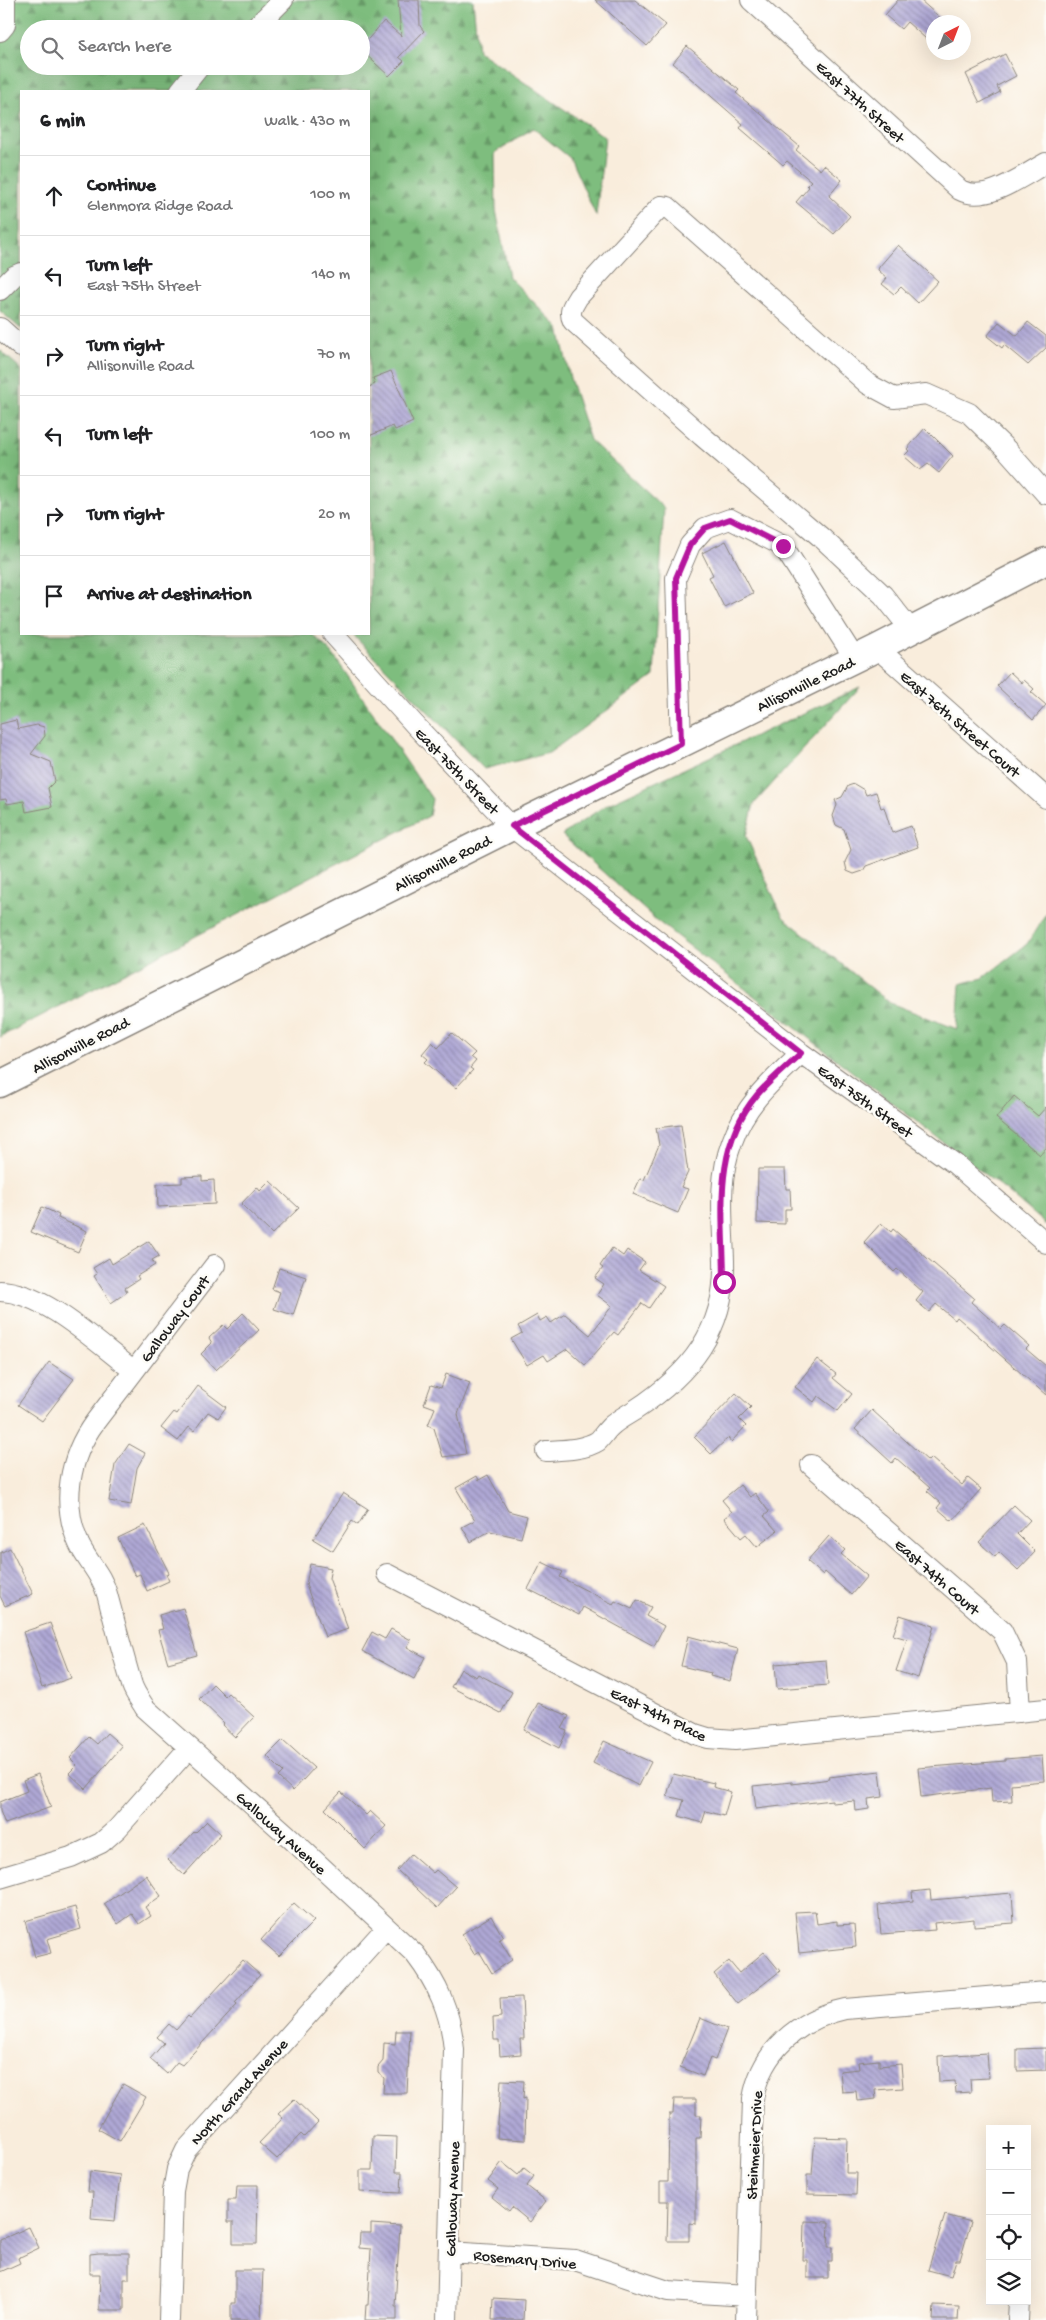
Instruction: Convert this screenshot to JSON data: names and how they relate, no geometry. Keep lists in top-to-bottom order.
{
  "streets": {
    "main road": ["Allisonville Road"],
    "street": [
      "East 77th Street",
      "East 76th Street Court",
      "East 75th Street",
      "Galloway Court",
      "East 74th Court",
      "East 74th Place",
      "Galloway Avenue",
      "North Grand Avenue",
      "Steinmeier Drive",
      "Rosemary Drive"
    ]
  },
  "crossings": [
    ["Allisonville Road", "East 76th Street Court"],
    ["Allisonville Road", "East 75th Street"],
    ["Galloway Court", "Galloway Avenue"],
    ["East 74th Court", "East 74th Place"],
    ["Galloway Avenue", "North Grand Avenue"],
    ["Galloway Avenue", "Rosemary Drive"],
    ["Steinmeier Drive", "Rosemary Drive"]
  ],
  "north": "top right",
  "page": {
    "search": "Search here",
    "heading": ["6 min", "Walk · 430 m"],
    "list": [
      ["Continue", "Glenmora Ridge Road", "100 m"],
      ["Turn left", "East 75th Street", "140 m"],
      ["Turn right", "Allisonville Road", "70 m"],
      ["Turn left", "100 m"],
      ["Turn right", "20 m"],
      "Arrive at destination"
    ],
    "map_buttons": ["+", "−"]
  }
}
